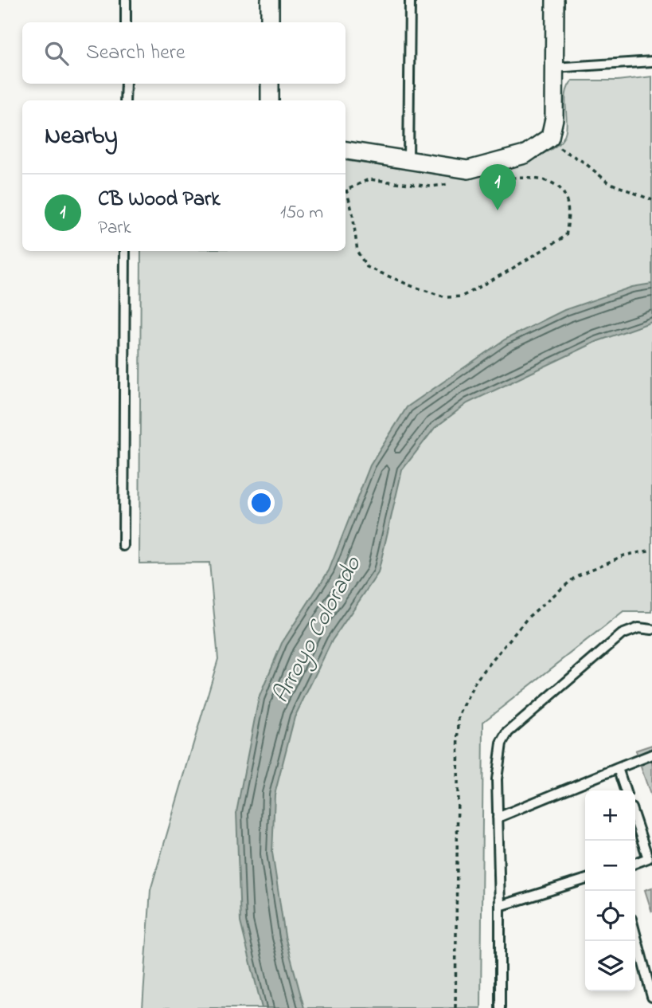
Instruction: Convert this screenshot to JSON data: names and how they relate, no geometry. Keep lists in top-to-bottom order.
{
  "water": ["Arroyo Colorado"],
  "page": {
    "search": "Search here",
    "heading": "Nearby",
    "pins": "1",
    "list": [
      {
        "mark": "1",
        "name": "CB Wood Park",
        "note": "Park",
        "value": "150 m"
      }
    ],
    "map_buttons": ["+", "−"]
  }
}
